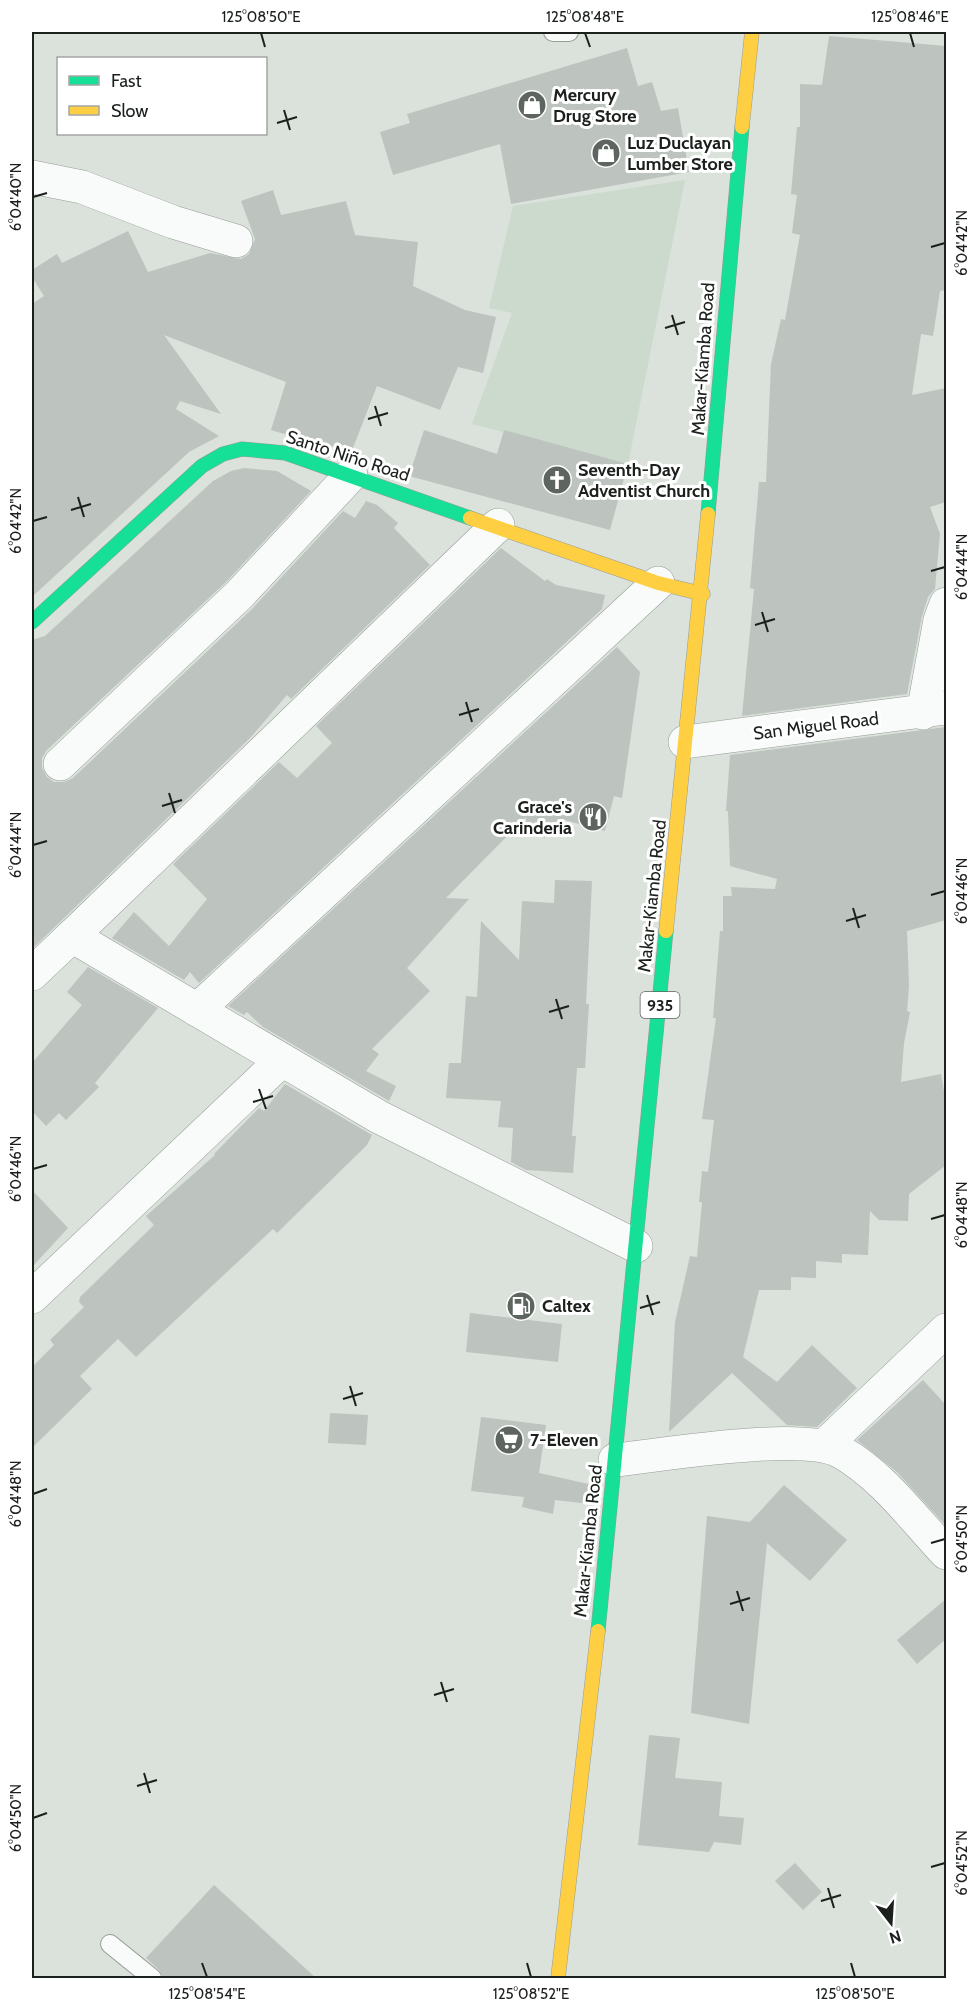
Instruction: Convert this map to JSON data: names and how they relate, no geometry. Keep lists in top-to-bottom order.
{
  "streets": {
    "main road": ["Makar-Kiamba Road", "Santo Niño Road", "935"],
    "street": ["San Miguel Road"]
  },
  "crossings": [
    ["Makar-Kiamba Road", "Santo Niño Road"],
    ["Makar-Kiamba Road", "San Miguel Road"]
  ],
  "places": {
    "shop": ["Mercury Drug Store", "Luz Duclayan Lumber Store"],
    "church": ["Seventh-Day Adventist Church"],
    "restaurant": ["Grace's Carinderia"],
    "fuel station": ["Caltex"],
    "supermarket": ["7-Eleven"]
  },
  "legend": ["Fast", "Slow"],
  "north": "bottom",
  "coordinates": [
    "125°08'50\"E",
    "125°08'48\"E",
    "125°08'46\"E",
    "6°04'40\"N",
    "6°04'42\"N",
    "6°04'44\"N",
    "6°04'46\"N",
    "6°04'48\"N",
    "6°04'50\"N",
    "6°04'52\"N",
    "125°08'54\"E",
    "125°08'52\"E"
  ]
}
